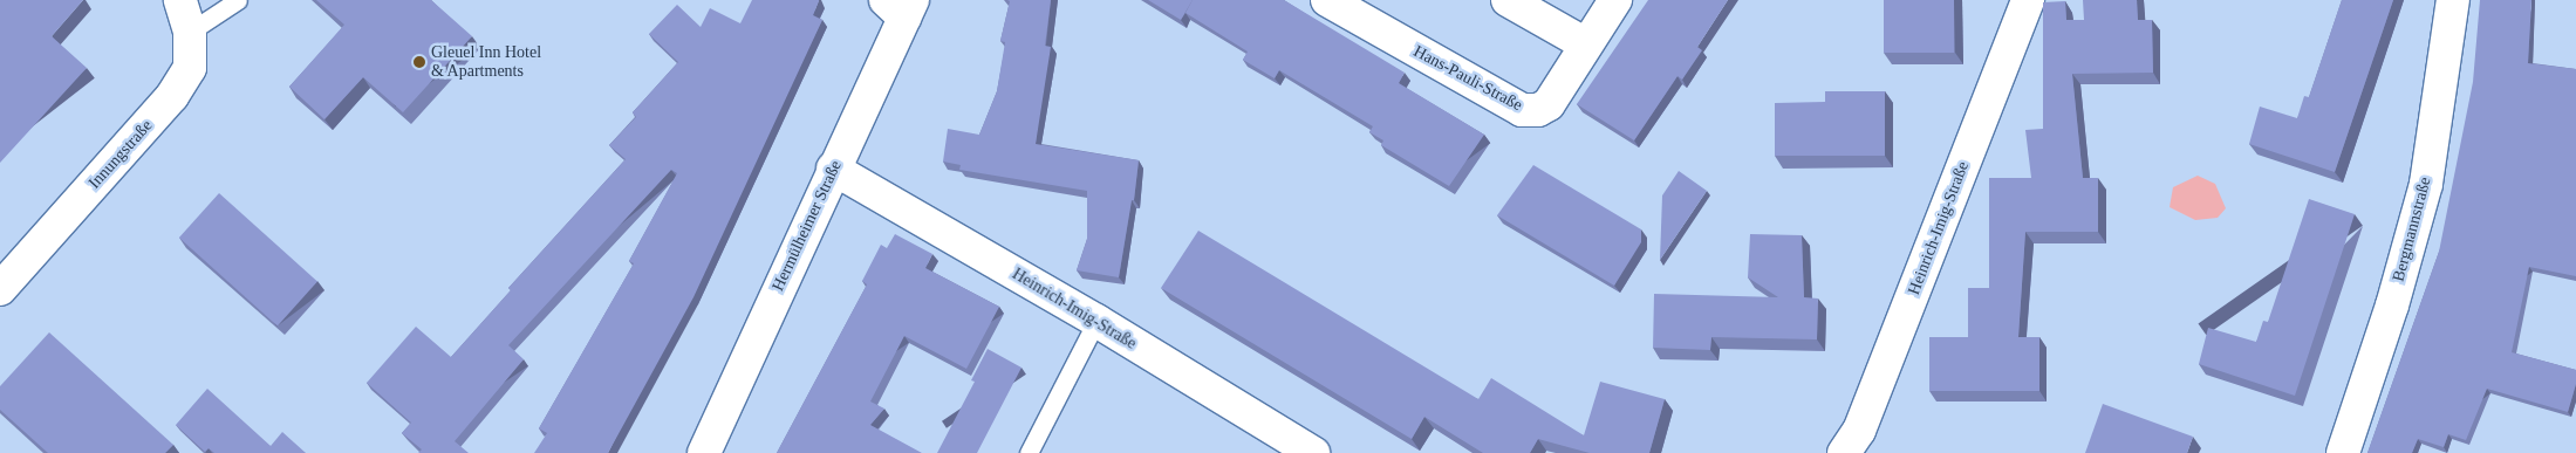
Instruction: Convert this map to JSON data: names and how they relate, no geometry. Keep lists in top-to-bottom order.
{
  "streets": {
    "street": [
      "Hans-Pauli-Straße",
      "Innungstraße",
      "Hermülheimer Straße",
      "Heinrich-Imig-Straße",
      "Bergmannstraße"
    ]
  },
  "crossings": [
    ["Hermülheimer Straße", "Heinrich-Imig-Straße"]
  ],
  "places": ["Gleuel Inn Hotel & Apartments"]
}
